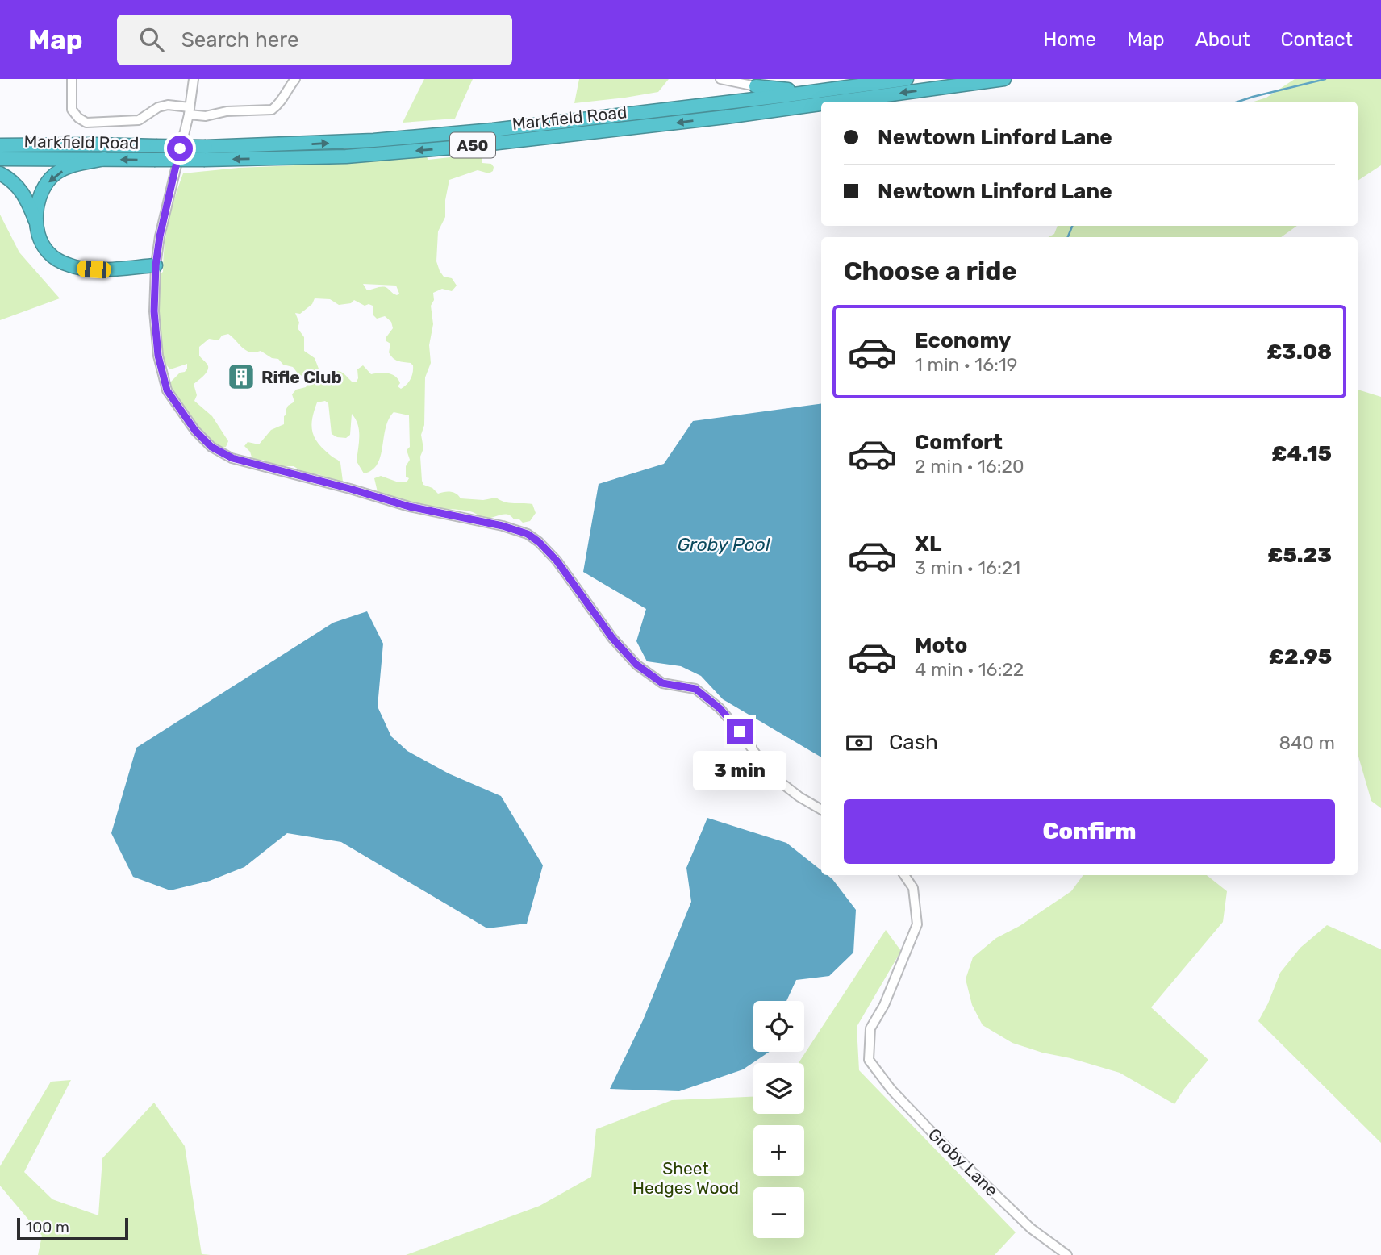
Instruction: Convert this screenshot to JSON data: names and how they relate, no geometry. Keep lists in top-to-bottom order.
{
  "streets": {
    "highway": ["Markfield Road", "A50"],
    "street": ["Groby Lane"]
  },
  "water": ["Groby Pool"],
  "parks": ["Sheet Hedges Wood"],
  "places": {
    "building": ["Rifle Club"]
  },
  "scale_bar": "100 m",
  "page": {
    "header": "Map",
    "search": "Search here",
    "nav": [
      "Home",
      "Map",
      "About",
      "Contact"
    ],
    "banner": ["Newtown Linford Lane", "Newtown Linford Lane"],
    "heading": "Choose a ride",
    "list": [
      {
        "name": "Economy",
        "note": "1 min · 16:19",
        "value": "£3.08"
      },
      {
        "name": "Comfort",
        "note": "2 min · 16:20",
        "value": "£4.15"
      },
      {
        "name": "XL",
        "note": "3 min · 16:21",
        "value": "£5.23"
      },
      {
        "name": "Moto",
        "note": "4 min · 16:22",
        "value": "£2.95"
      }
    ],
    "pay": ["Cash", "840 m"],
    "bubble": "3 min",
    "buttons": "Confirm",
    "map_buttons": ["+", "−"],
    "scale": "100 m"
  }
}
